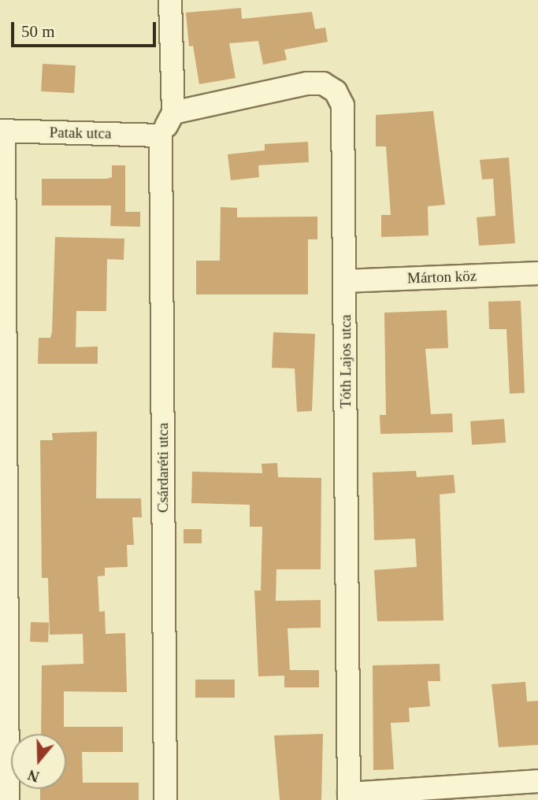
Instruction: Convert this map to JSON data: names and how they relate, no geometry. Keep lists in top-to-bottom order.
{
  "streets": {
    "street": [
      "Patak utca",
      "Márton köz",
      "Tóth Lajos utca",
      "Csárdaréti utca"
    ]
  },
  "crossings": [
    ["Patak utca", "Csárdaréti utca"],
    ["Márton köz", "Tóth Lajos utca"]
  ],
  "scale_bar": "50 m",
  "north": "bottom"
}
